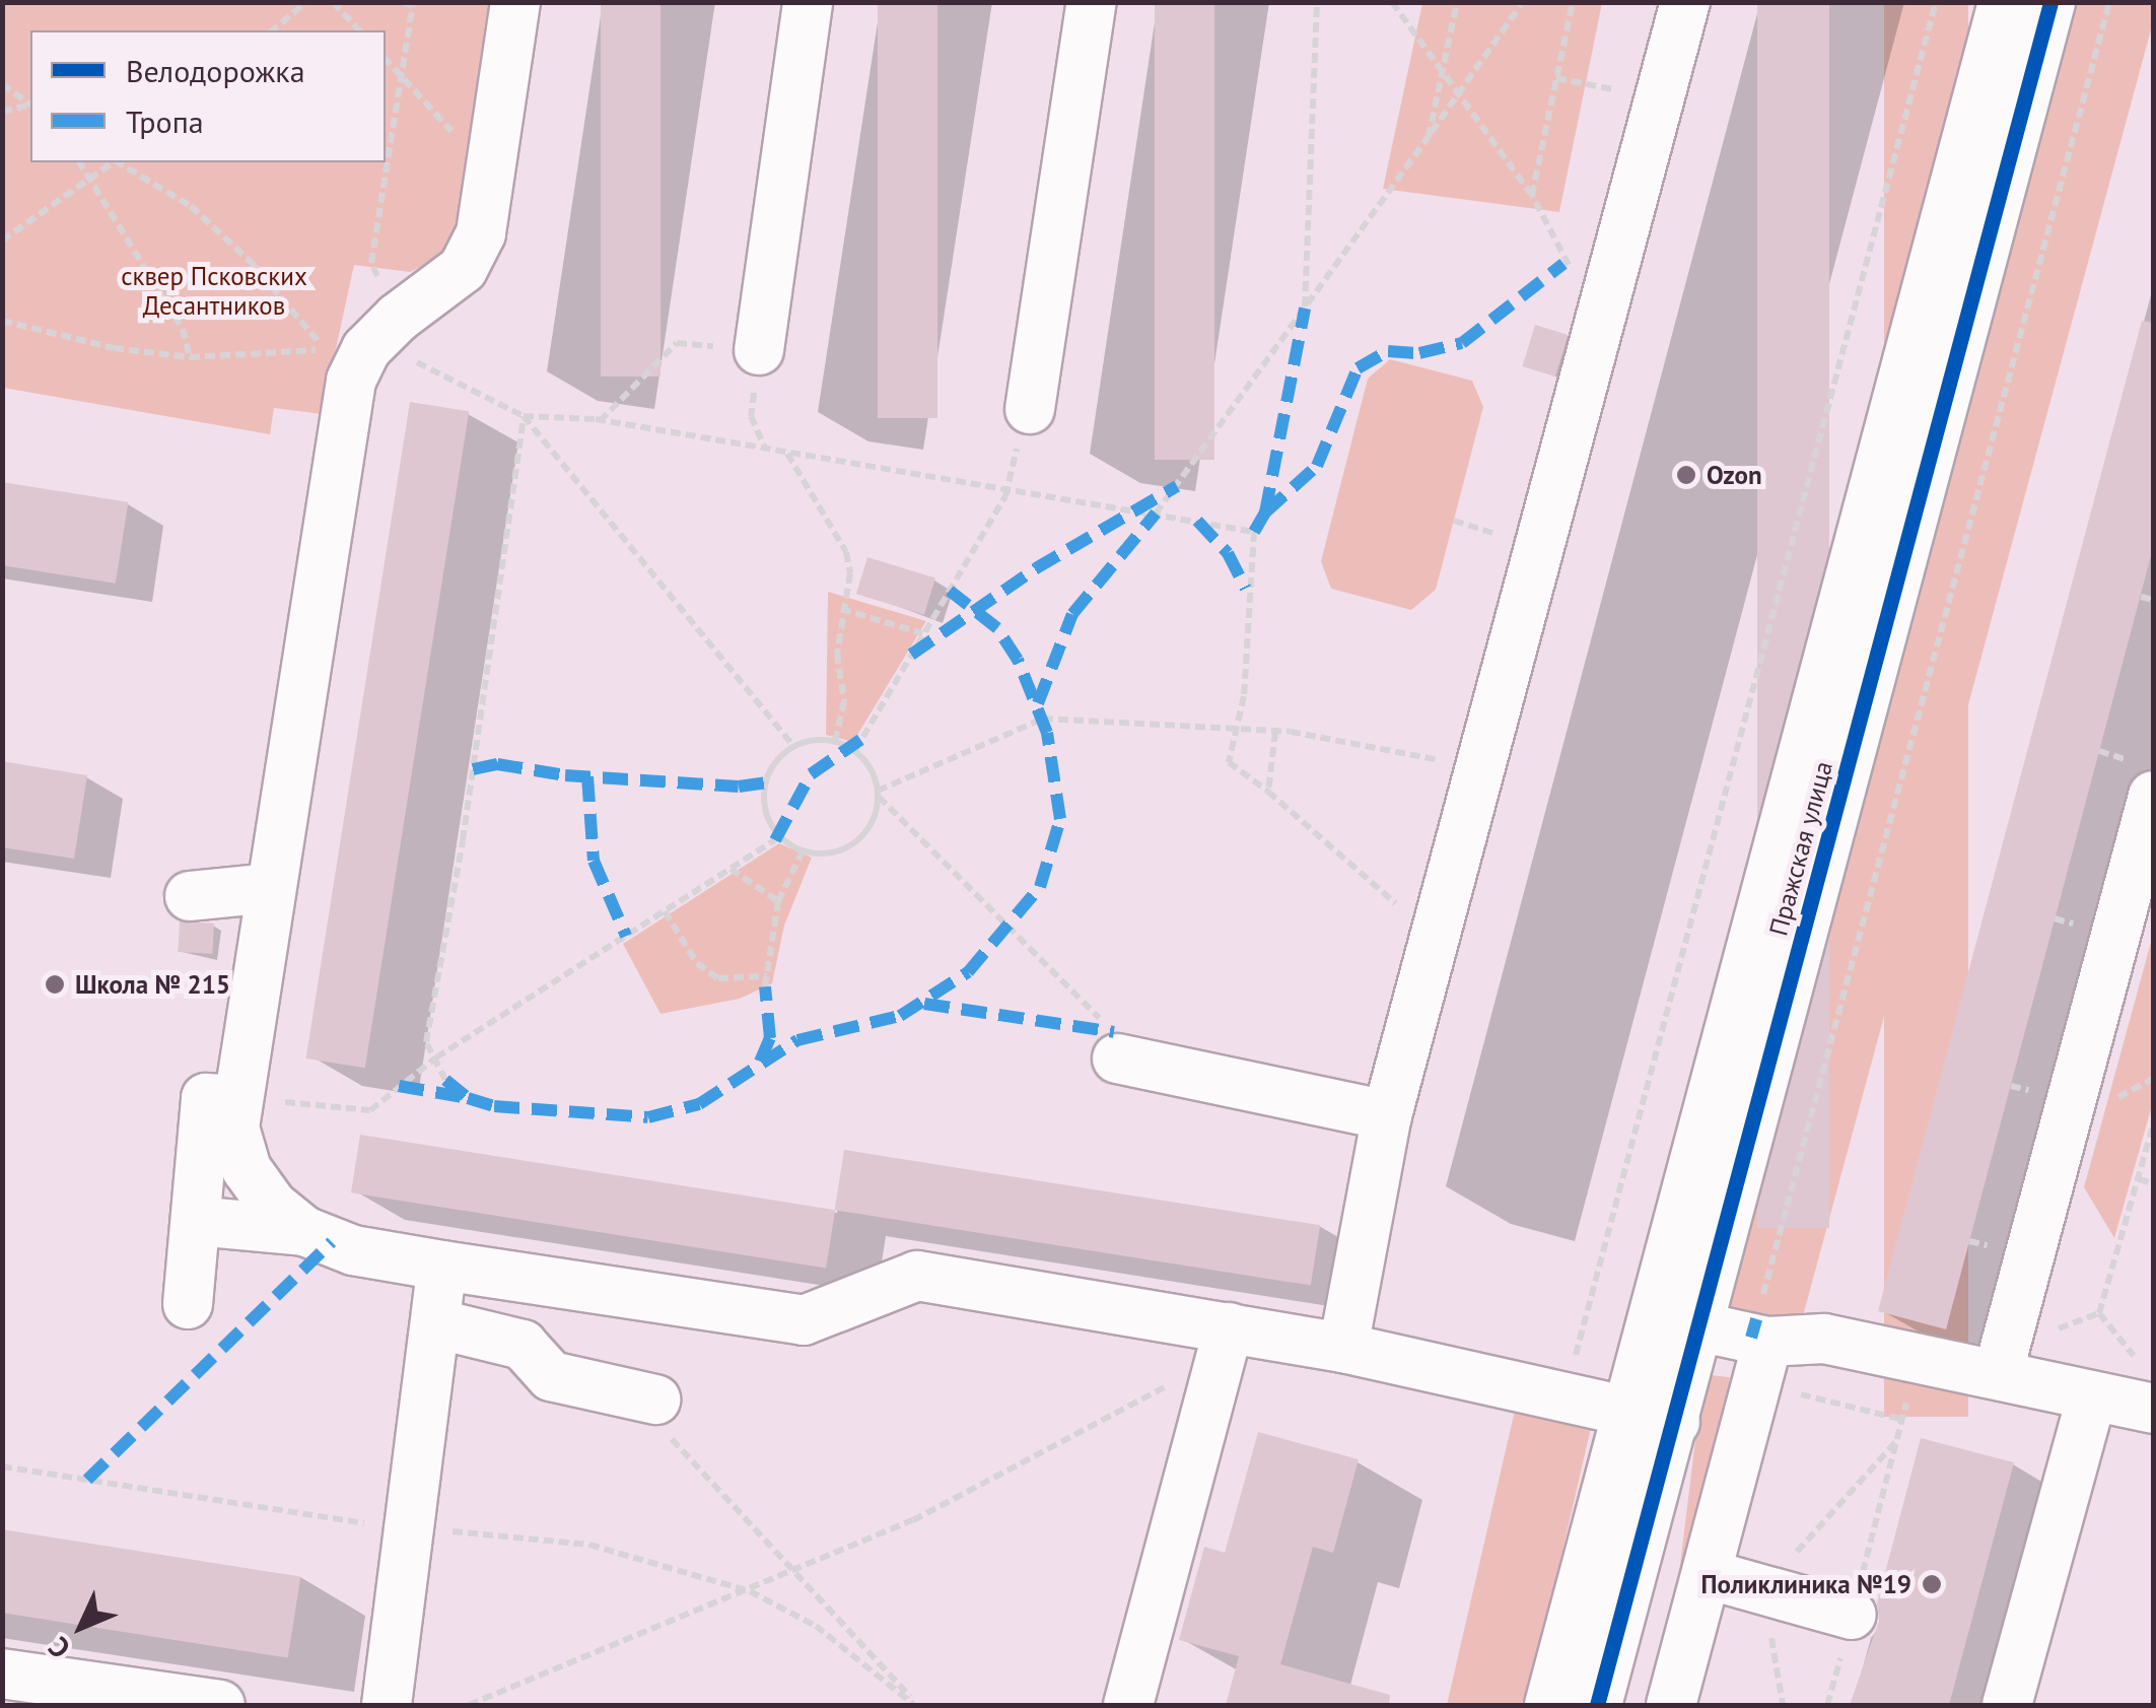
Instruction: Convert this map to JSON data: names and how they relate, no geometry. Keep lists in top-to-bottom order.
{
  "streets": {
    "street": ["Пражская улица"]
  },
  "parks": ["сквер Псковских Десантников"],
  "places": ["Ozon", "Школа № 215", "Поликлиника №19"],
  "legend": ["Велодорожка", "Тропа"],
  "north": "bottom left"
}
